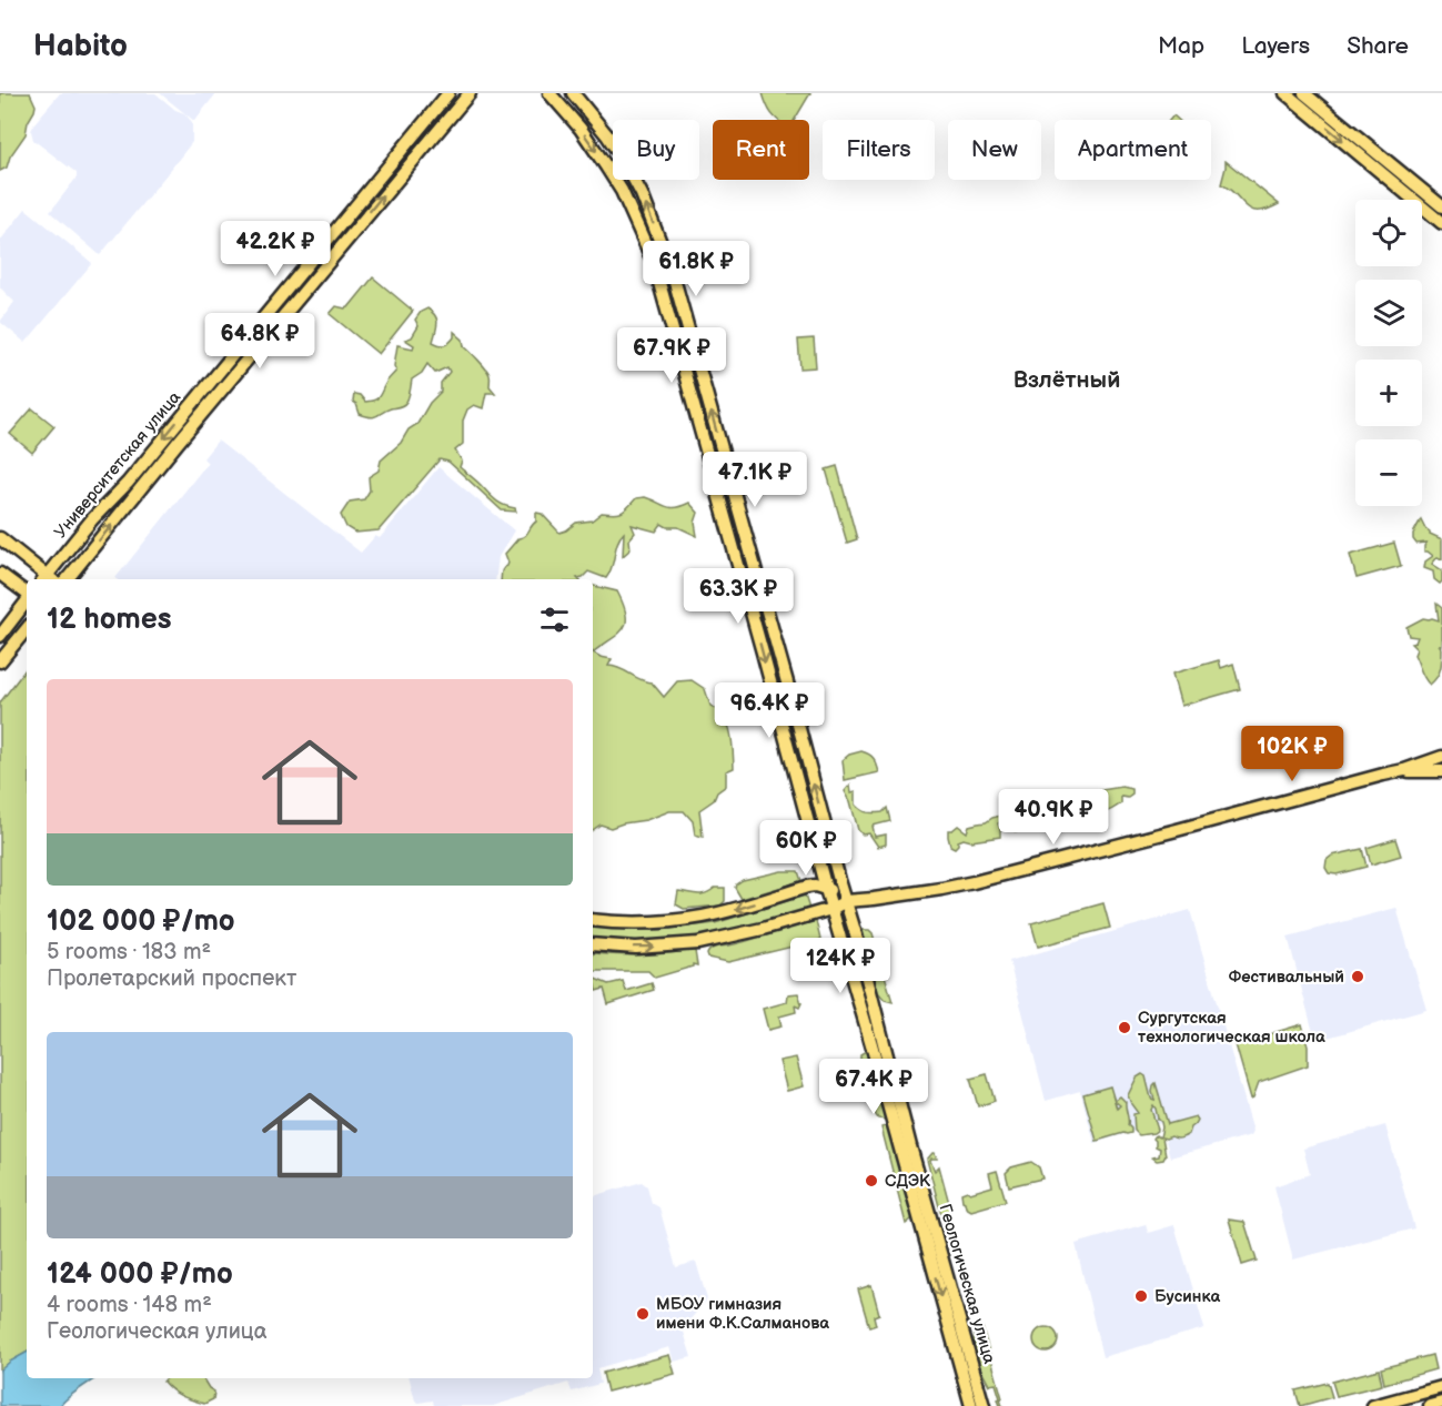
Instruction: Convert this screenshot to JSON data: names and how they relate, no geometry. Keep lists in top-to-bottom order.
{
  "streets": {
    "main road": ["Университетская улица", "Геологическая улица"]
  },
  "districts": ["Взлётный"],
  "places": [
    "Фестивальный",
    "Сургутская технологическая школа",
    "СДЭК",
    "Бусинка",
    "МБОУ гимназия имени Ф.К.Салманова"
  ],
  "page": {
    "header": "Habito",
    "nav": ["Map", "Layers", "Share"],
    "chip": [
      "Buy",
      "Rent",
      "Filters",
      "New",
      "Apartment"
    ],
    "map_buttons": ["+", "−"],
    "price": [
      "42.2K ₽",
      "61.8K ₽",
      "64.8K ₽",
      "67.9K ₽",
      "47.1K ₽",
      "63.3K ₽",
      "96.4K ₽",
      "102K ₽",
      "40.9K ₽",
      "60K ₽",
      "124K ₽",
      "67.4K ₽"
    ],
    "heading": "12 homes",
    "list": [
      {
        "name": "102 000 ₽/mo",
        "note": "5 rooms · 183 m² · Пролетарский проспект"
      },
      {
        "name": "124 000 ₽/mo",
        "note": "4 rooms · 148 m² · Геологическая улица"
      }
    ]
  }
}
